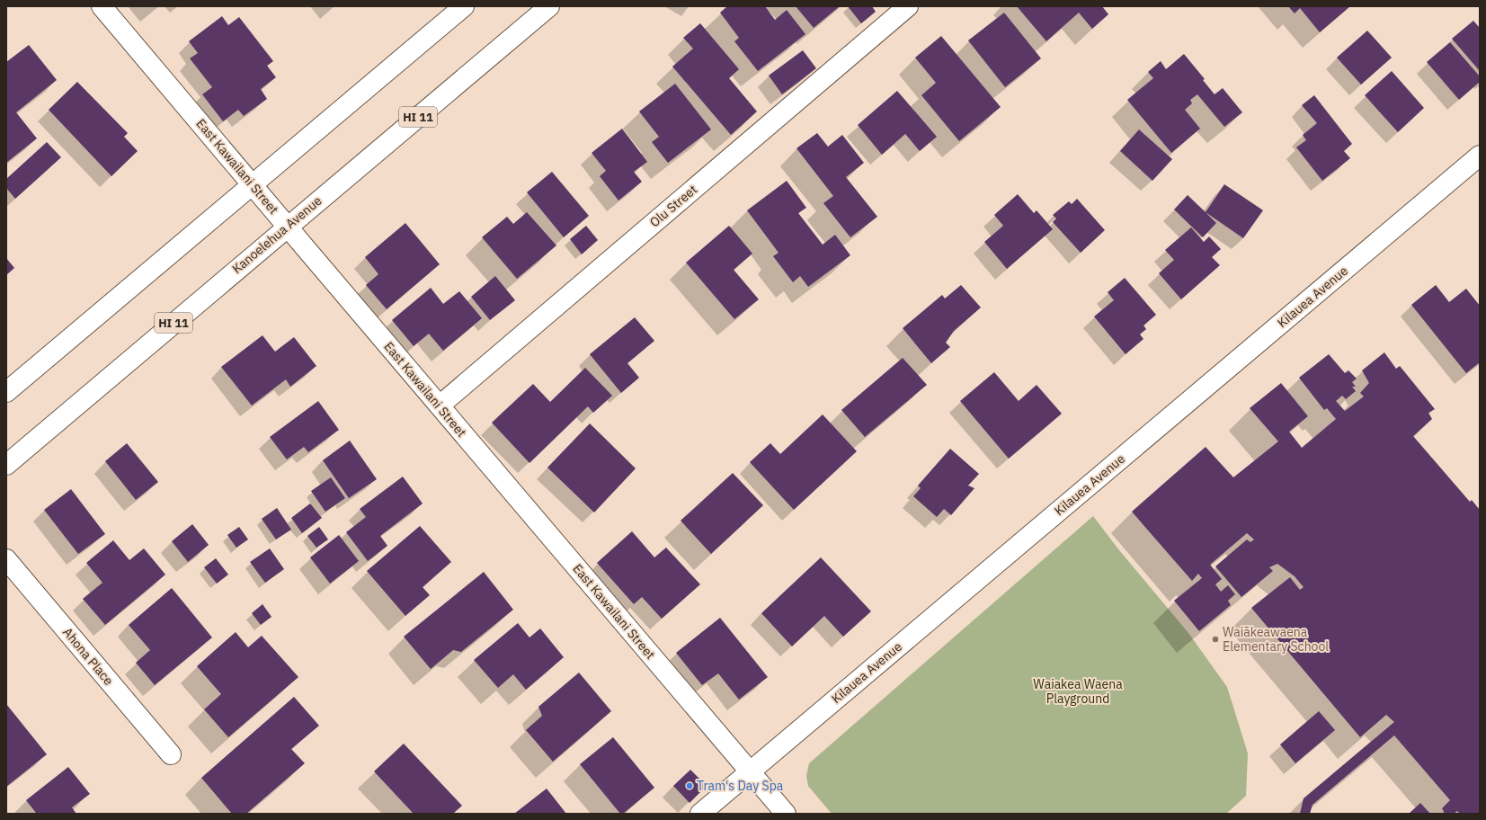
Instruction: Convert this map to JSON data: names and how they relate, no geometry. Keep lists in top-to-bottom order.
{
  "streets": {
    "main road": [
      "HI 11",
      "East Kawailani Street",
      "Olu Street",
      "Kanoelehua Avenue",
      "Kilauea Avenue",
      "Ahona Place"
    ]
  },
  "crossings": [
    ["East Kawailani Street", "Olu Street"],
    ["East Kawailani Street", "Kanoelehua Avenue"],
    ["East Kawailani Street", "Kilauea Avenue"]
  ],
  "parks": ["Waiakea Waena Playground"],
  "places": ["Waiākeawaena Elementary School", "Tram's Day Spa"]
}
